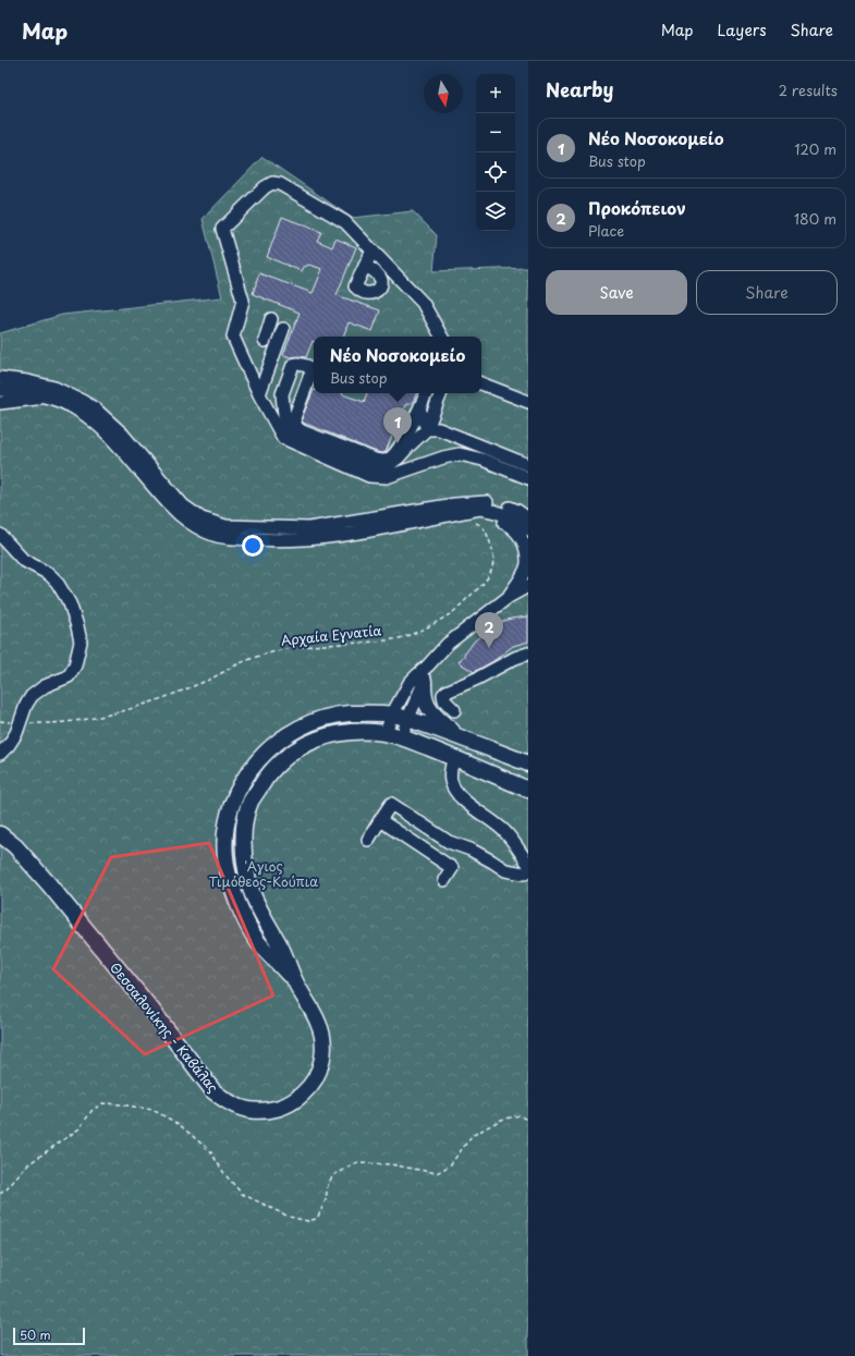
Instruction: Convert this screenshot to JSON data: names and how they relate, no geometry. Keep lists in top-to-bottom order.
{
  "streets": {
    "main road": ["Θεσσαλονίκης - Καβάλας"],
    "path": ["Αρχαία Εγνατία"]
  },
  "parks": ["'Αγιος Τιμόθεος-Κούπια"],
  "scale_bar": "50 m",
  "north": "bottom",
  "page": {
    "header": "Map",
    "nav": ["Map", "Layers", "Share"],
    "heading": ["Nearby", "2 results"],
    "map_buttons": ["+", "−"],
    "list": [
      {
        "mark": "1",
        "name": "Νέο Νοσοκομείο",
        "note": "Bus stop",
        "value": "120 m"
      },
      {
        "mark": "2",
        "name": "Προκόπειον",
        "note": "Place",
        "value": "180 m"
      }
    ],
    "buttons": ["Save", "Share"],
    "popup": ["Νέο Νοσοκομείο", "Bus stop"],
    "pins": ["1", "2"],
    "scale": "50 m"
  }
}
